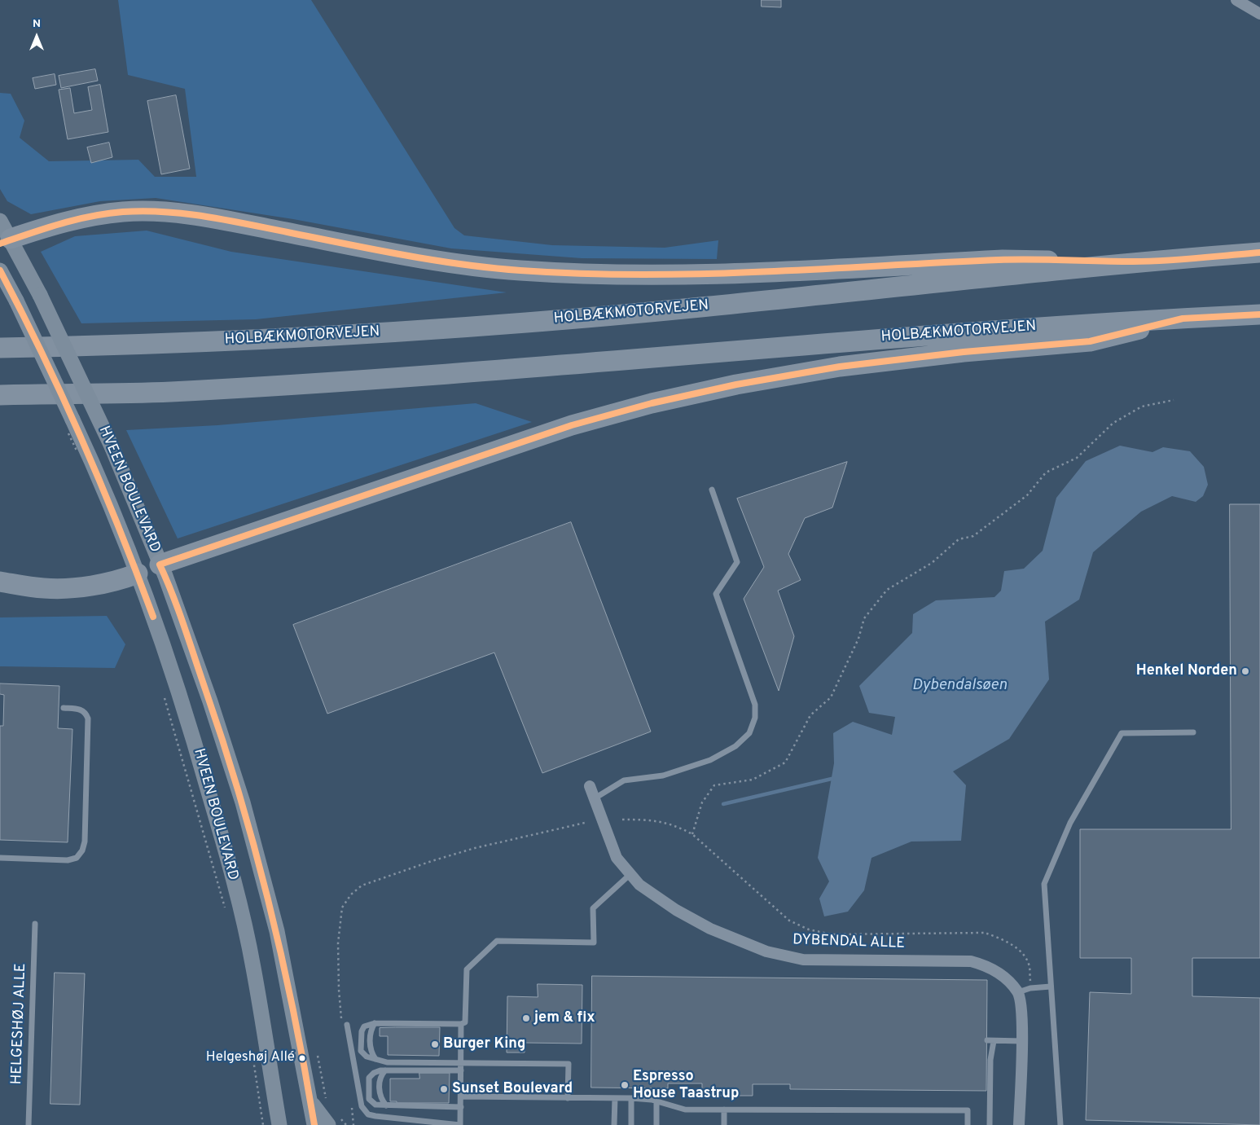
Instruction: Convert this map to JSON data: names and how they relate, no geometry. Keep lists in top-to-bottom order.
{
  "streets": {
    "highway": ["HOLBÆKMOTORVEJEN"],
    "street": ["HVEEN BOULEVARD", "DYBENDAL ALLE"],
    "lane": ["HELGESHØJ ALLE"]
  },
  "water": ["Dybendalsøen"],
  "places": [
    "Henkel Norden",
    "jem & fix",
    "Burger King",
    "Helgeshøj Allé",
    "Espresso House Taastrup",
    "Sunset Boulevard"
  ],
  "north": "top"
}
